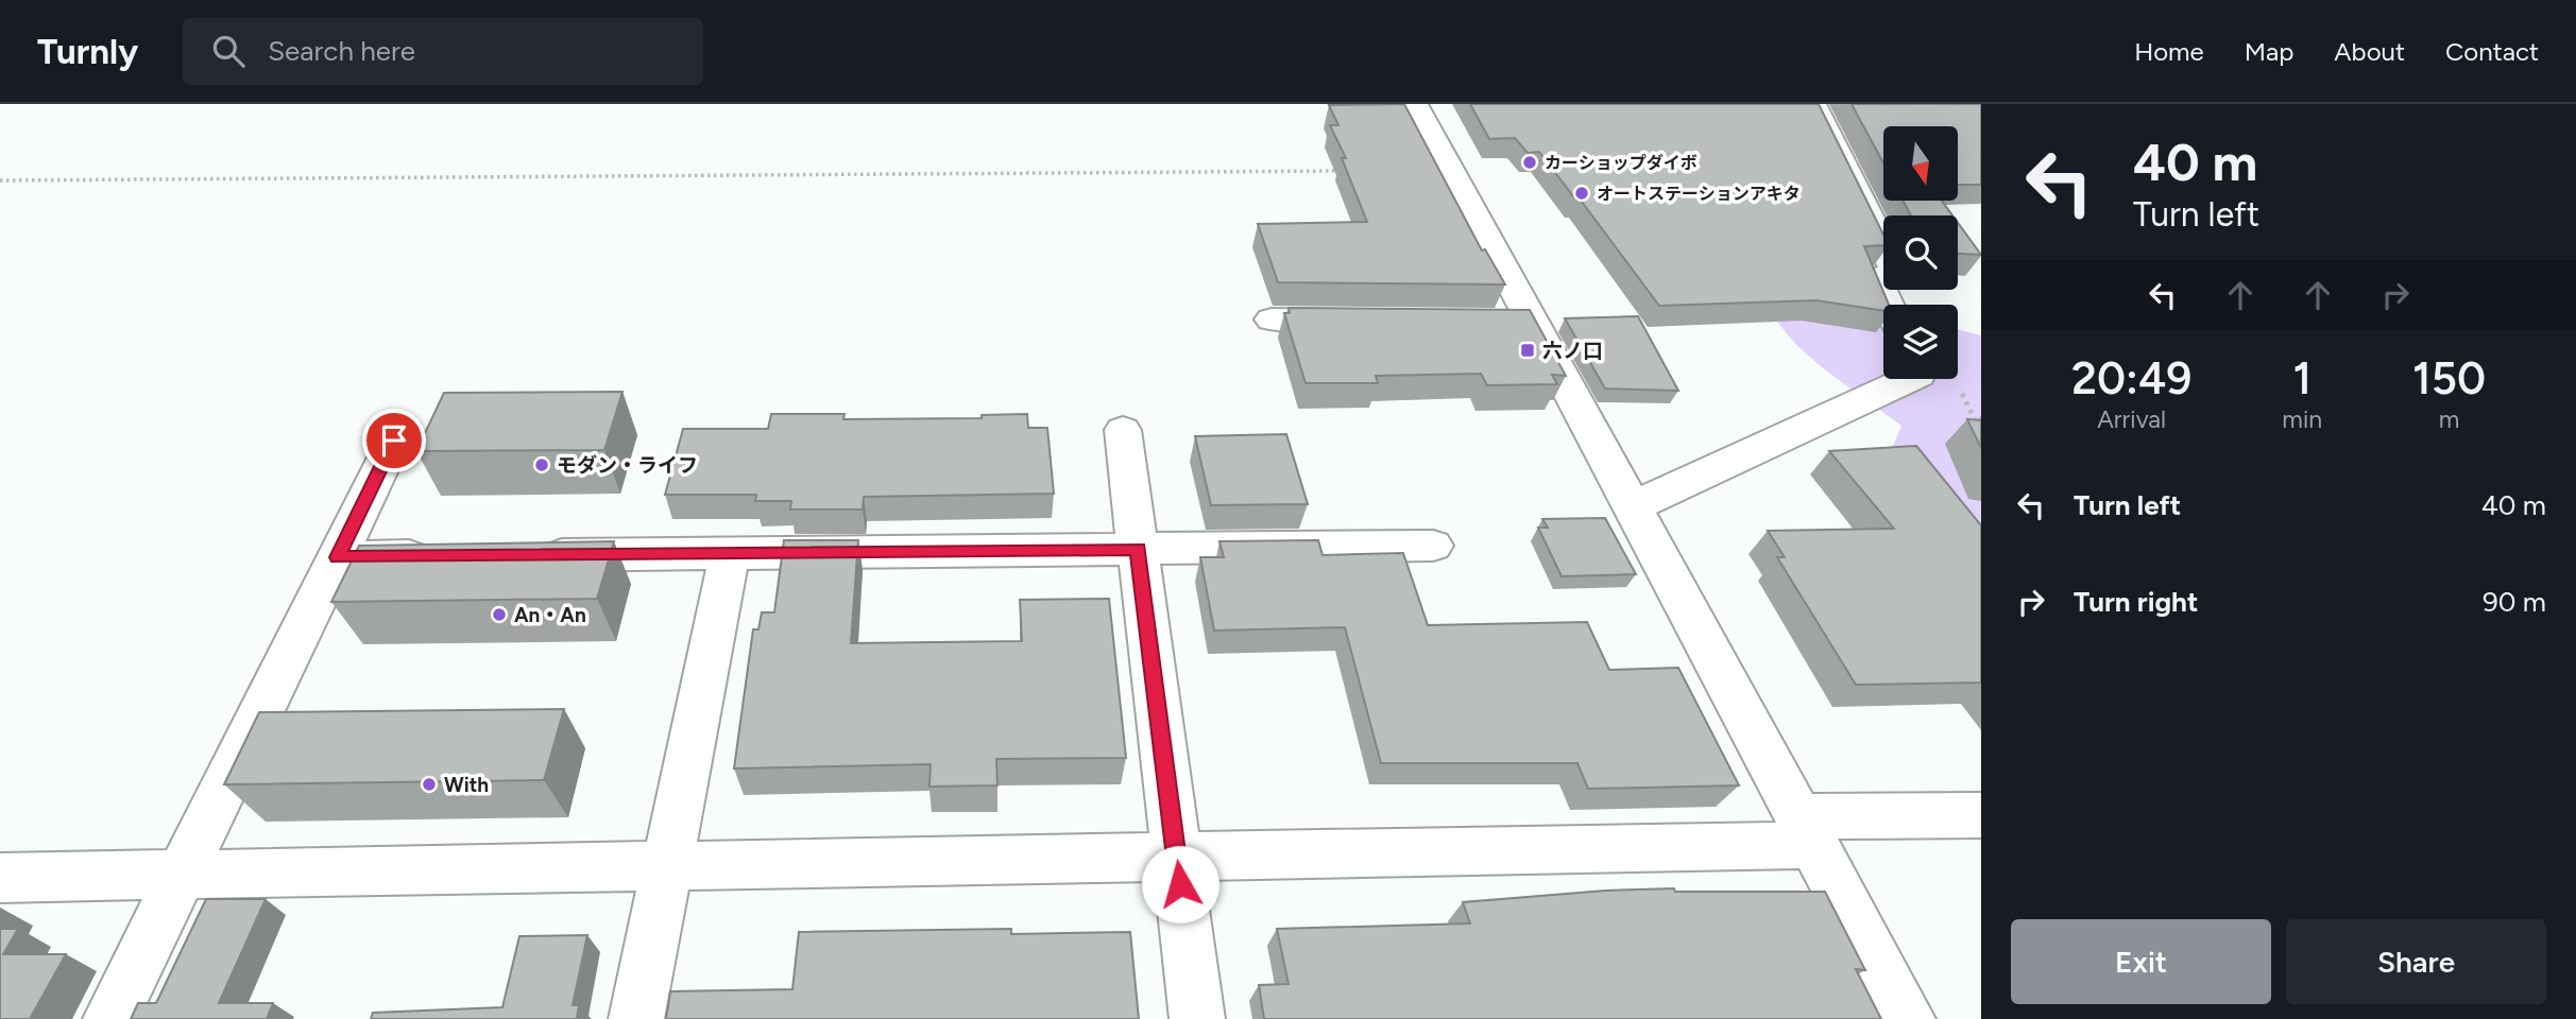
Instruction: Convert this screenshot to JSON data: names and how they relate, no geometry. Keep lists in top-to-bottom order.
{
  "places": {
    "other": [
      "カーショップダイボ",
      "オートステーションアキタ",
      "モダン・ライフ",
      "An・An",
      "With"
    ],
    "transit": ["六ノ口"]
  },
  "north": "bottom",
  "page": {
    "header": "Turnly",
    "search": "Search here",
    "nav": [
      "Home",
      "Map",
      "About",
      "Contact"
    ],
    "turn": ["40 m", "Turn left"],
    "eta": [
      "20:49",
      "Arrival",
      "1",
      "min",
      "150",
      "m"
    ],
    "list": [
      {
        "name": "Turn left",
        "value": "40 m"
      },
      {
        "name": "Turn right",
        "value": "90 m"
      }
    ],
    "buttons": ["Exit", "Share"]
  }
}
